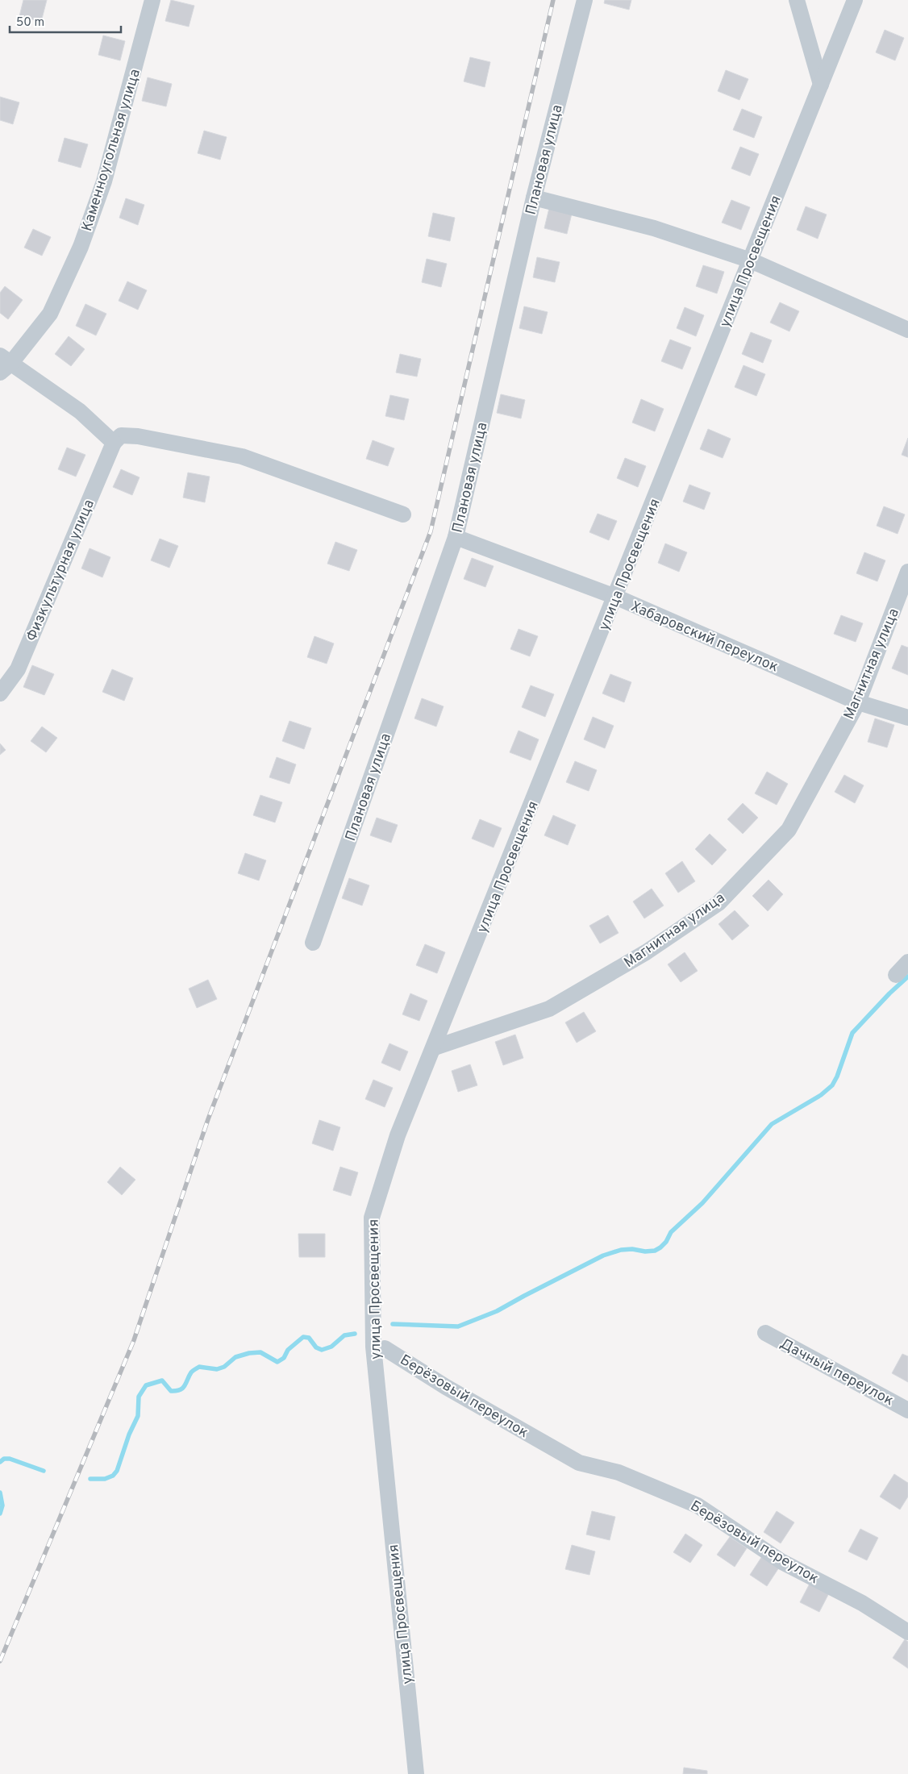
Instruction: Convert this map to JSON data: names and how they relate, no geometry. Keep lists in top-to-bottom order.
{
  "streets": {
    "street": [
      "Каменноугольная улица",
      "Плановая улица",
      "улица Просвещения",
      "Физкультурная улица",
      "Хабаровский переулок",
      "Магнитная улица",
      "Дачный переулок",
      "Берёзовый переулок"
    ]
  },
  "crossings": [
    ["Плановая улица", "Хабаровский переулок"],
    ["улица Просвещения", "Хабаровский переулок"],
    ["улица Просвещения", "Магнитная улица"],
    ["Хабаровский переулок", "Магнитная улица"]
  ],
  "scale_bar": "50 m"
}
